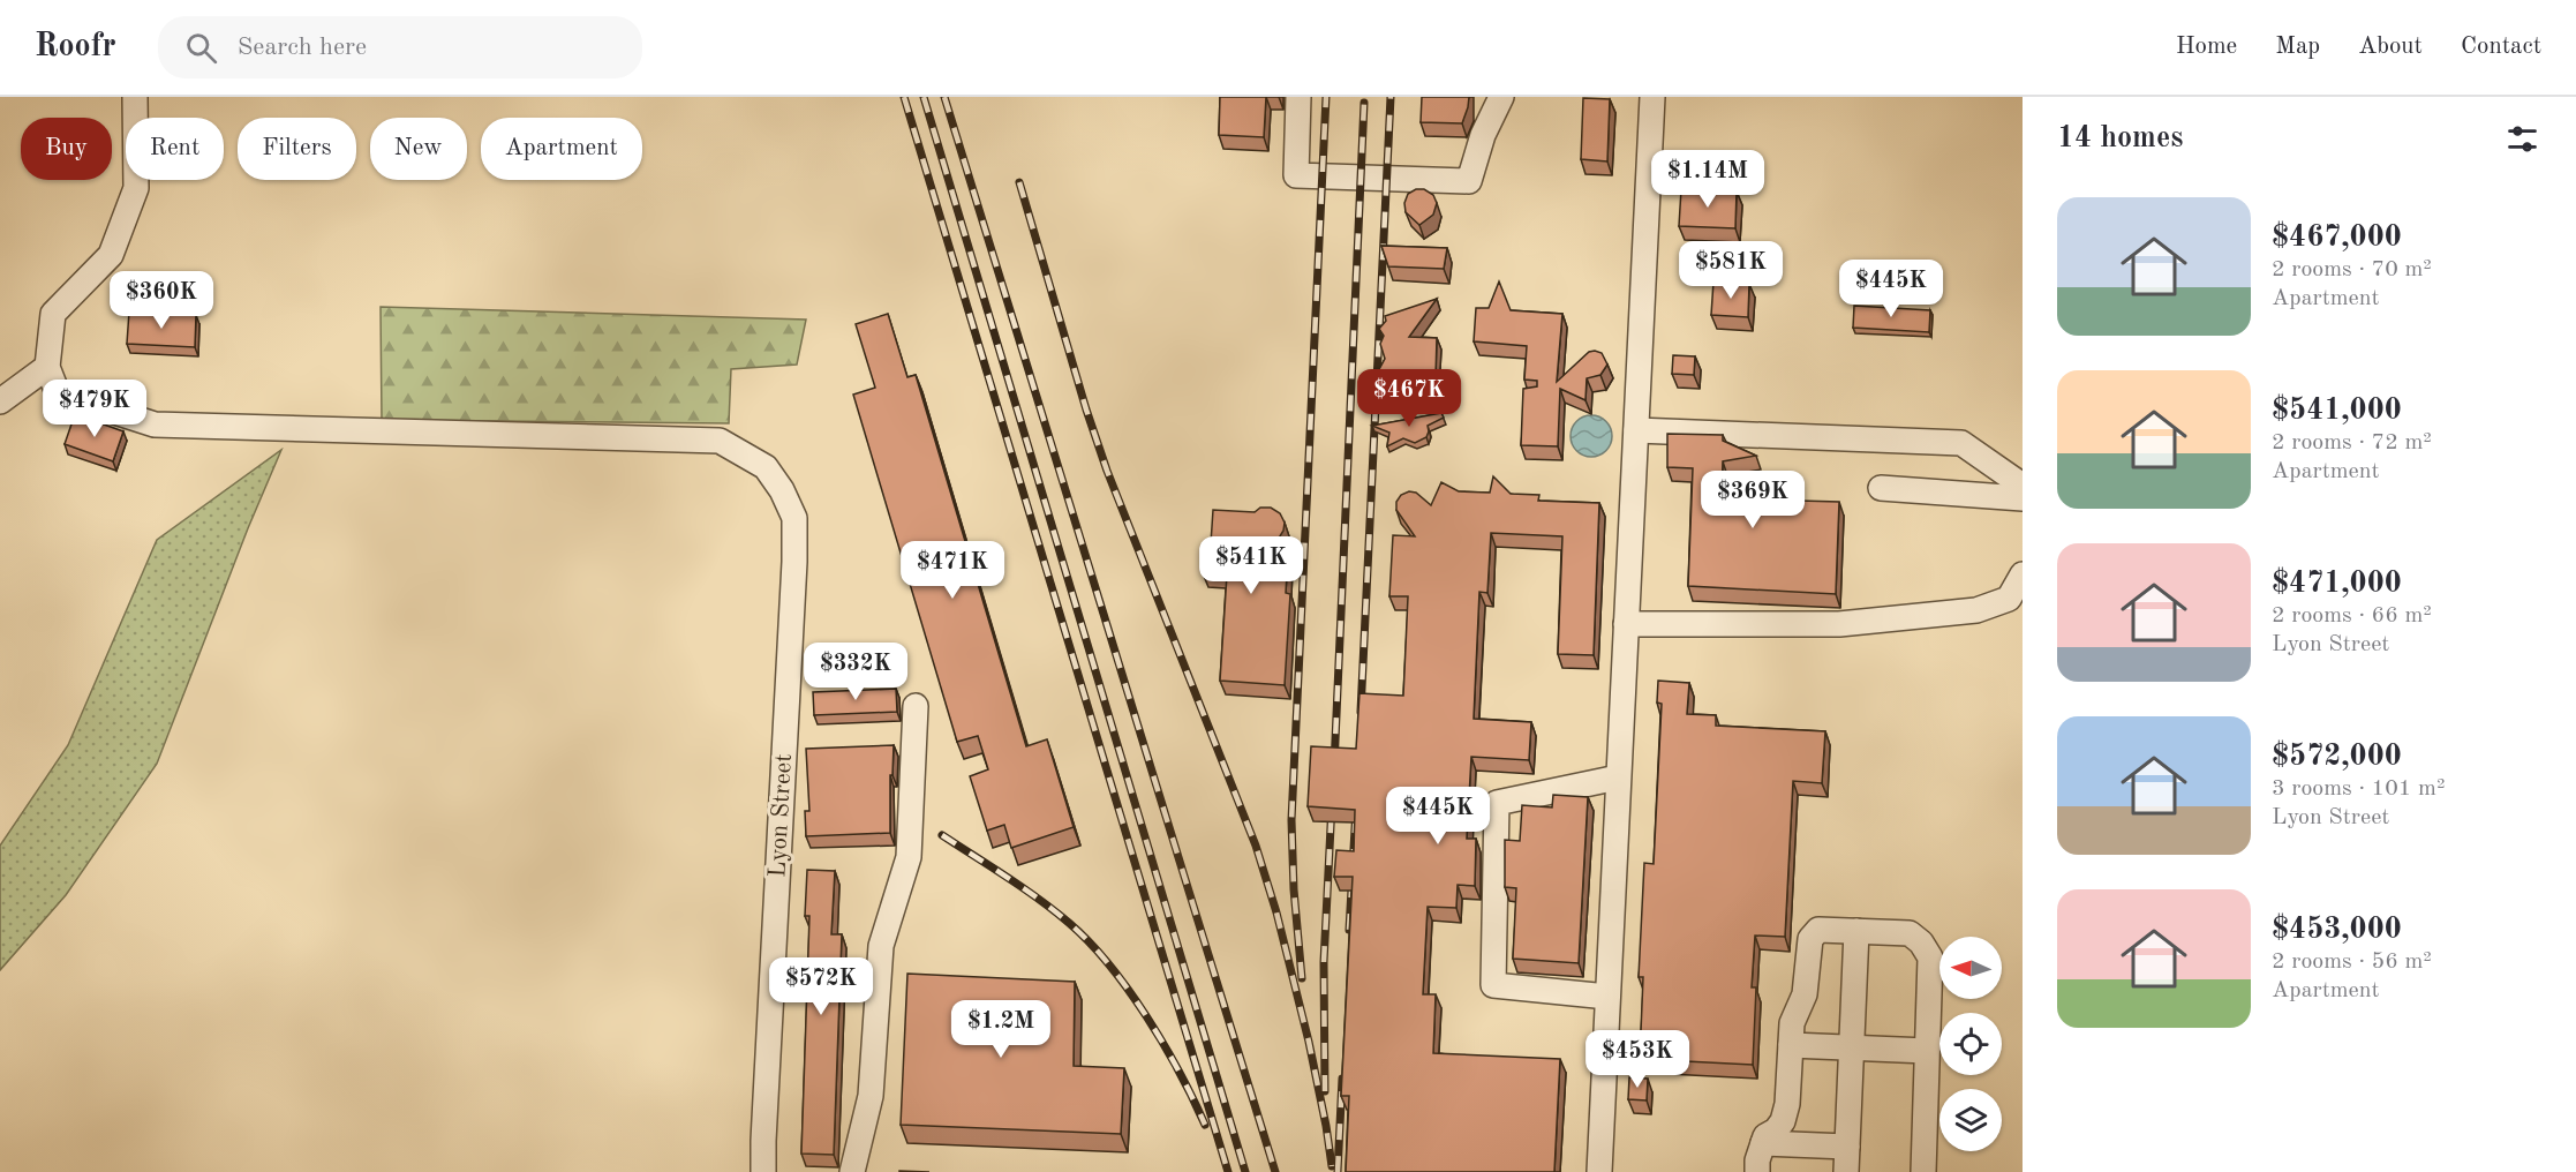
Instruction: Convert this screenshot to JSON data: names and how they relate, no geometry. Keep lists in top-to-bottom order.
{
  "streets": {
    "street": ["Lyon Street"]
  },
  "north": "left",
  "page": {
    "header": "Roofr",
    "search": "Search here",
    "nav": [
      "Home",
      "Map",
      "About",
      "Contact"
    ],
    "heading": "14 homes",
    "chip": [
      "Buy",
      "Rent",
      "Filters",
      "New",
      "Apartment"
    ],
    "price": [
      "$1.14M",
      "$581K",
      "$445K",
      "$360K",
      "$467K",
      "$479K",
      "$369K",
      "$541K",
      "$471K",
      "$332K",
      "$445K",
      "$572K",
      "$1.2M",
      "$453K"
    ],
    "list": [
      {
        "name": "$467,000",
        "note": "2 rooms · 70 m² · Apartment"
      },
      {
        "name": "$541,000",
        "note": "2 rooms · 72 m² · Apartment"
      },
      {
        "name": "$471,000",
        "note": "2 rooms · 66 m² · Lyon Street"
      },
      {
        "name": "$572,000",
        "note": "3 rooms · 101 m² · Lyon Street"
      },
      {
        "name": "$453,000",
        "note": "2 rooms · 56 m² · Apartment"
      }
    ]
  }
}
